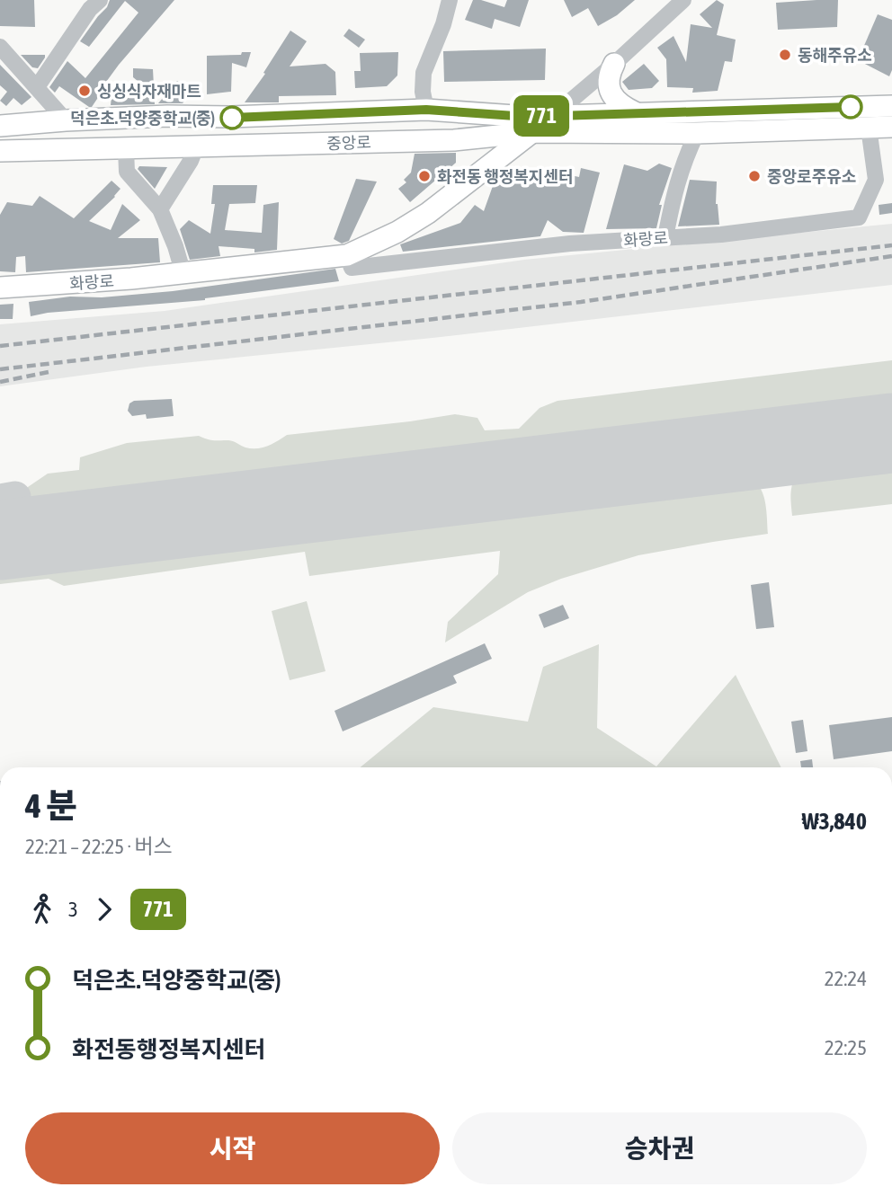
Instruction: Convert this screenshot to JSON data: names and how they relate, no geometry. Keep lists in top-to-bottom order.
{
  "streets": {
    "main road": ["중앙로", "화랑로"]
  },
  "crossings": [
    ["중앙로", "화랑로"]
  ],
  "places": [
    "동해주유소",
    "싱싱식자재마트",
    "덕은초.덕양중학교(중)",
    "화전동 행정복지센터",
    "중앙로주유소"
  ],
  "lines": ["bus line 771"],
  "page": {
    "on_map": "771",
    "heading": ["4 분", "22:21 – 22:25 · 버스", "₩3,840"],
    "legs": ["3", "771"],
    "list": [
      {
        "name": "덕은초.덕양중학교(중)",
        "value": "22:24"
      },
      {
        "name": "화전동행정복지센터",
        "value": "22:25"
      }
    ],
    "buttons": ["시작", "승차권"]
  }
}
